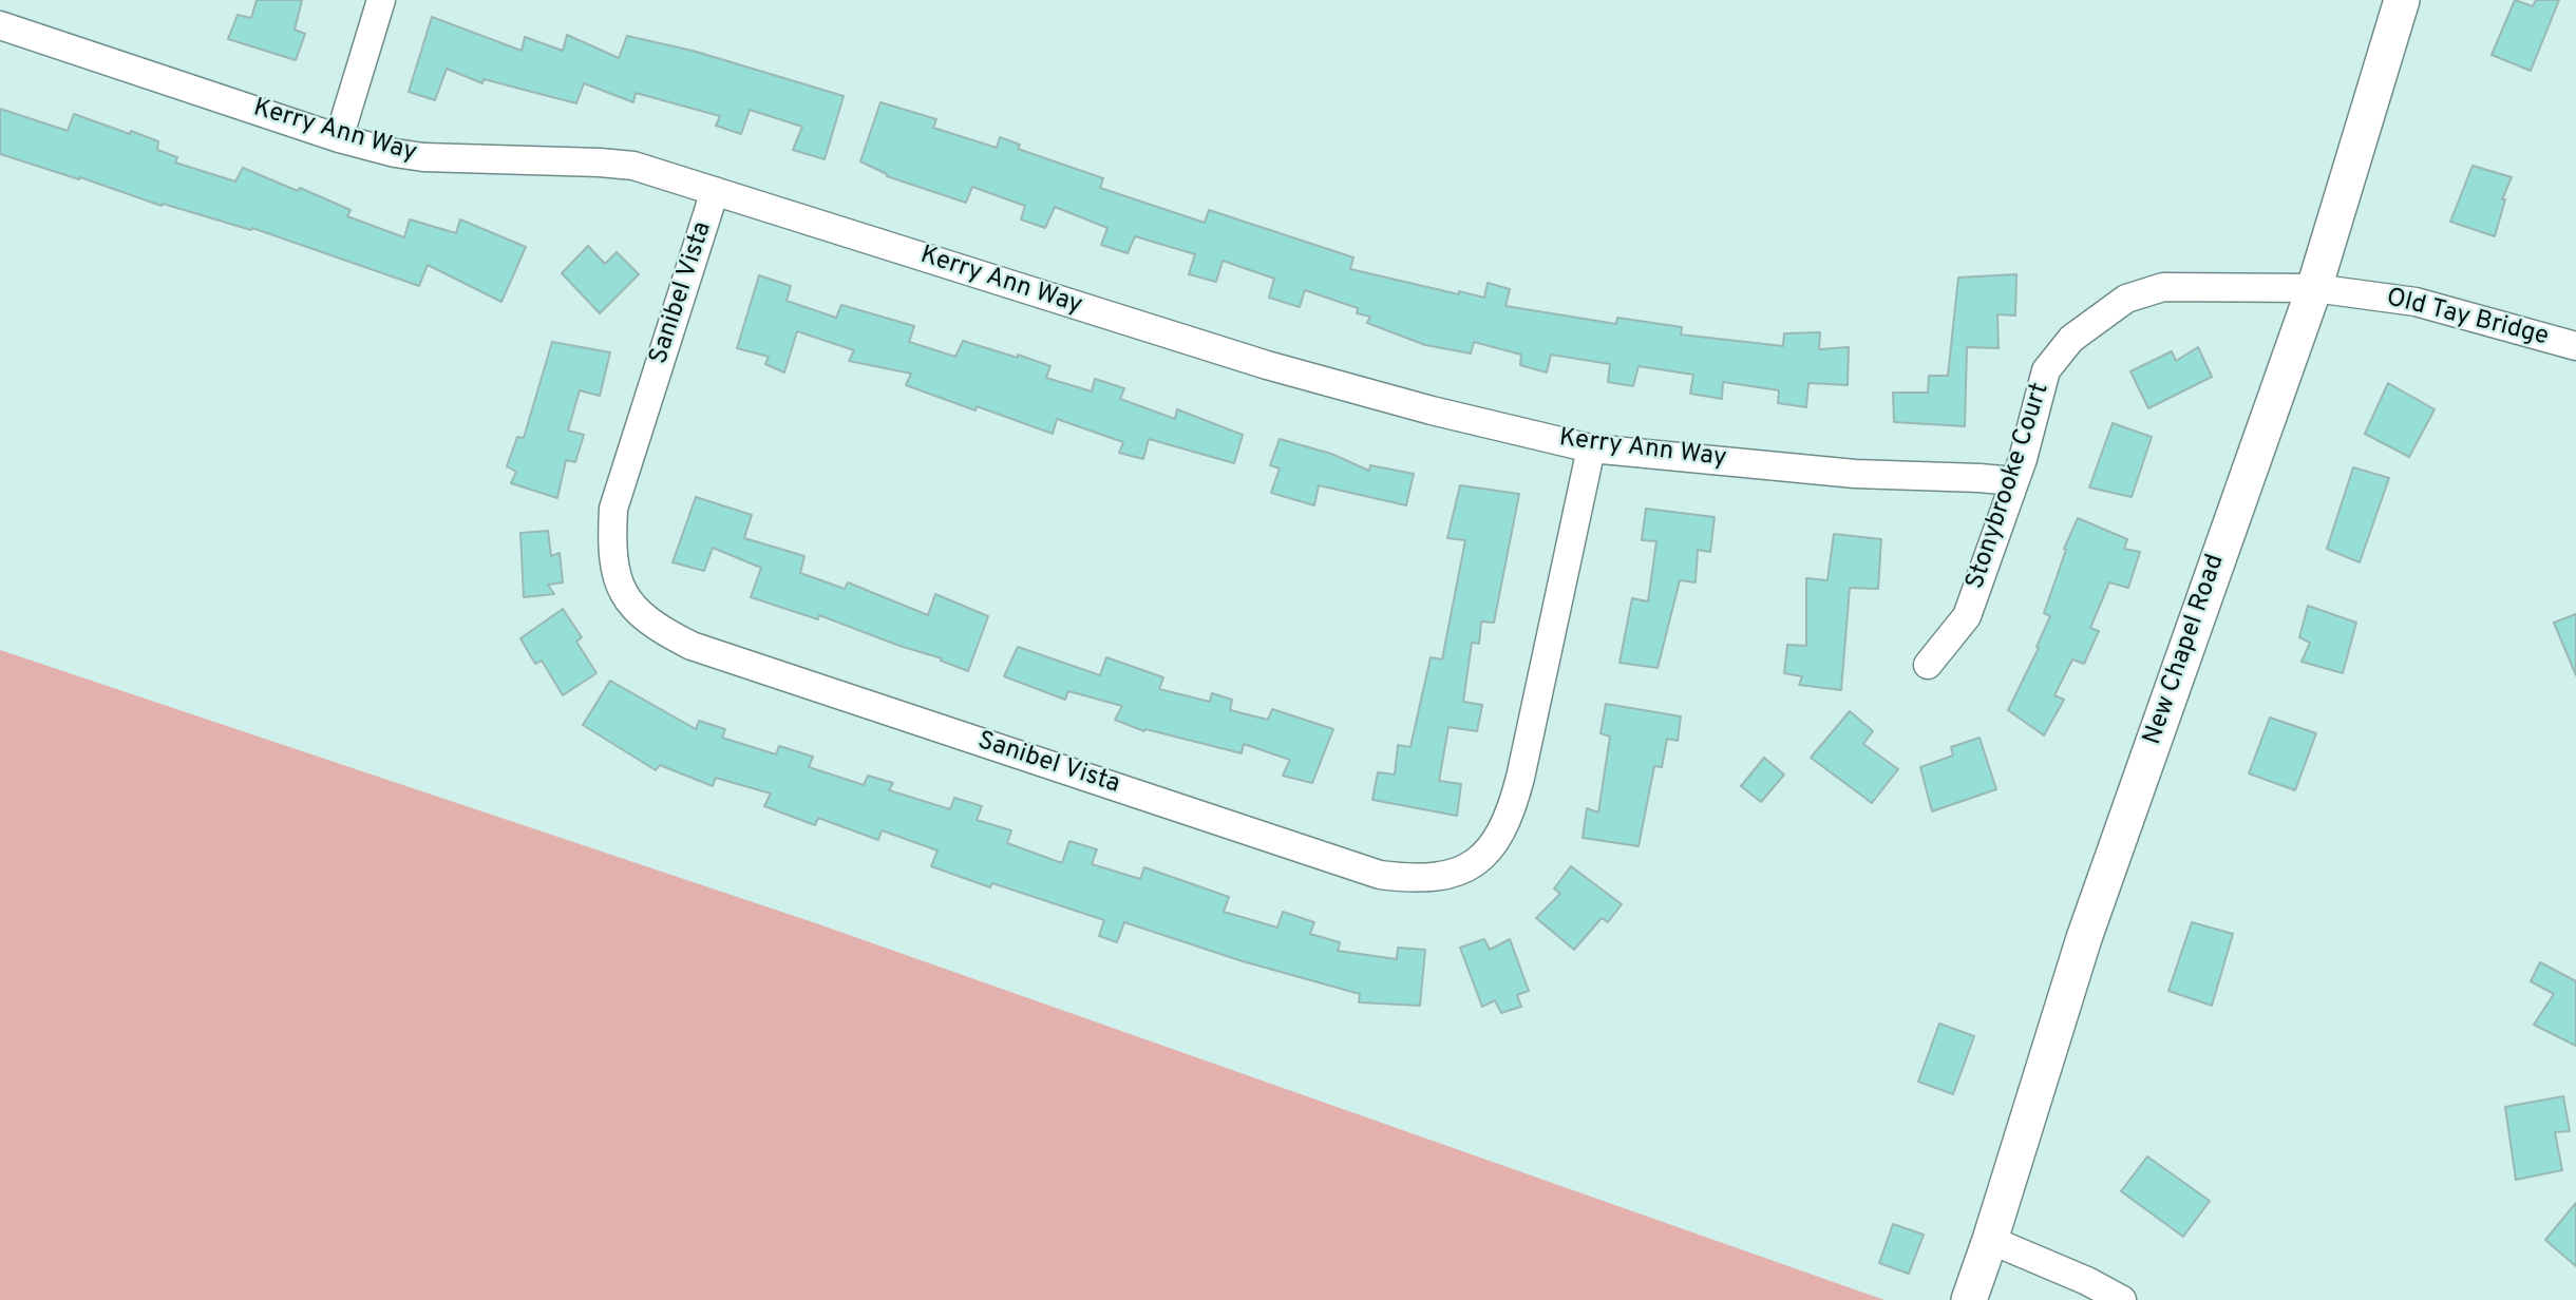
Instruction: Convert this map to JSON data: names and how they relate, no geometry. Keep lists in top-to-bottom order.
{
  "streets": {
    "street": [
      "Kerry Ann Way",
      "Sanibel Vista",
      "Old Tay Bridge",
      "Stonybrooke Court",
      "New Chapel Road"
    ]
  },
  "crossings": [
    ["Kerry Ann Way", "Sanibel Vista"],
    ["Kerry Ann Way", "Stonybrooke Court"],
    ["Old Tay Bridge", "Stonybrooke Court"],
    ["Old Tay Bridge", "New Chapel Road"],
    ["Stonybrooke Court", "New Chapel Road"]
  ]
}
